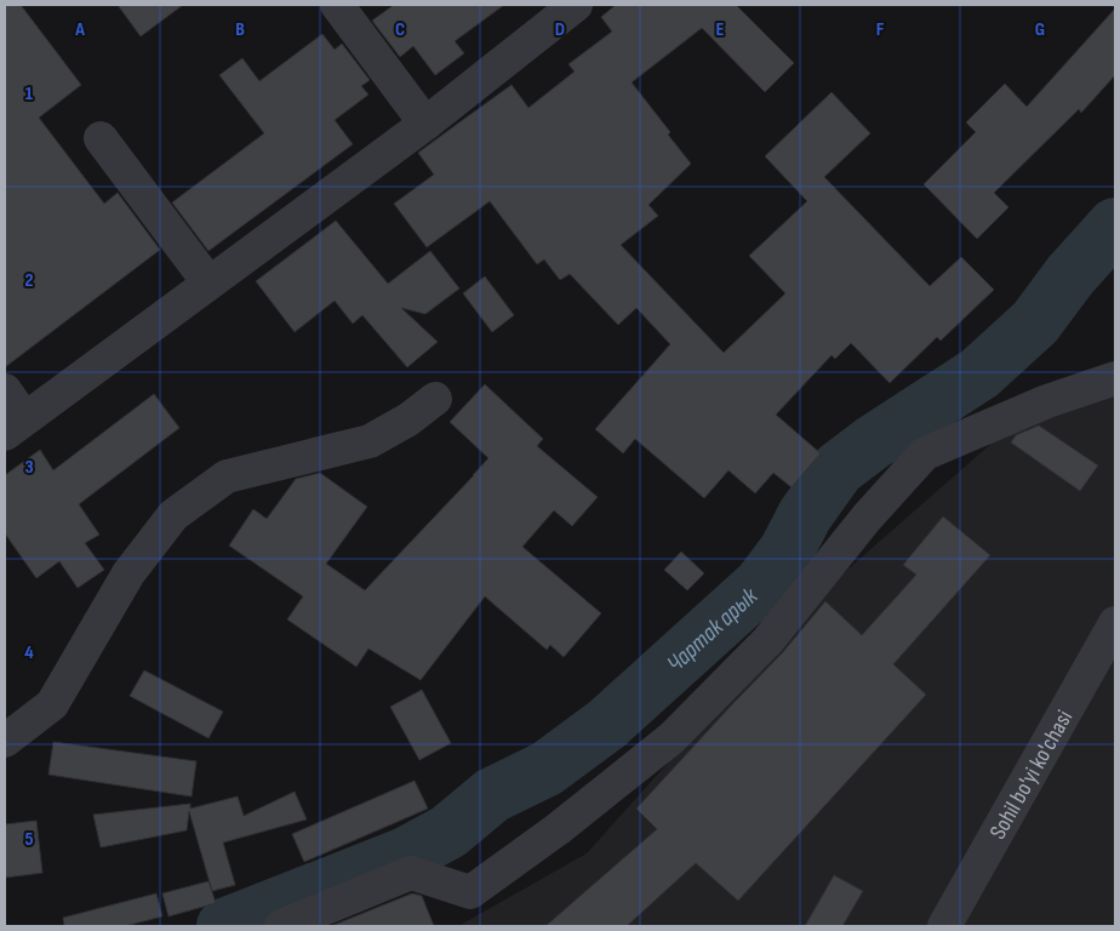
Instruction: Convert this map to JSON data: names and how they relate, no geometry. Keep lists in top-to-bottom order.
{
  "streets": {
    "street": ["Sohil bo'yi ko'chasi"]
  },
  "water": ["Чартак арык"],
  "grid": {
    "columns": [
      "A",
      "B",
      "C",
      "D",
      "E",
      "F",
      "G"
    ],
    "rows": [
      "1",
      "2",
      "3",
      "4",
      "5"
    ]
  }
}
